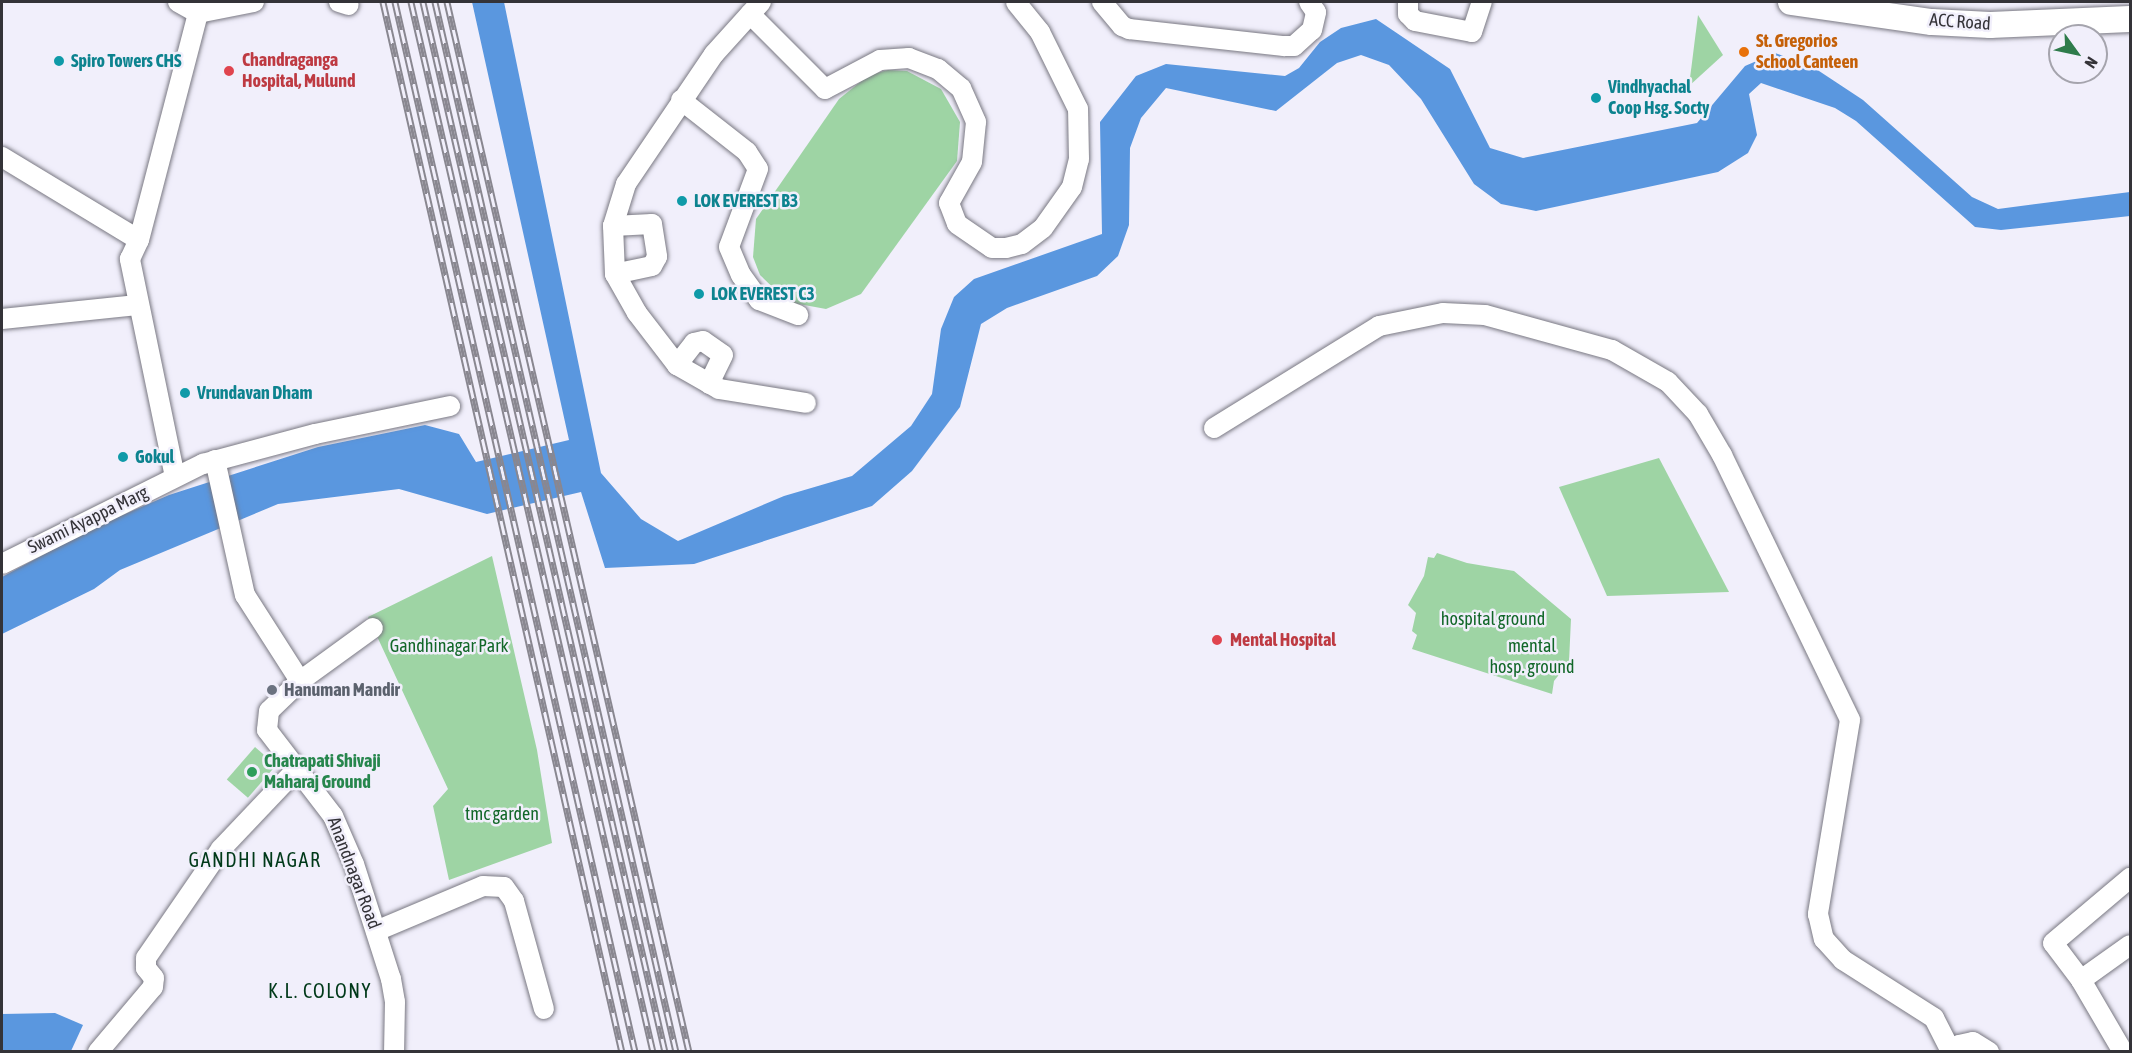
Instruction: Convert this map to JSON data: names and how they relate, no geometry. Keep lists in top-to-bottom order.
{
  "streets": {
    "street": ["ACC Road", "Swami Ayappa Marg", "Anandnagar Road"]
  },
  "districts": ["GANDHI NAGAR", "K.L. COLONY"],
  "parks": [
    "hospital ground",
    "Gandhinagar Park",
    "mental hosp. ground",
    "tmc garden"
  ],
  "places": [
    "St. Gregorios School Canteen",
    "Spiro Towers CHS",
    "Chandraganga Hospital, Mulund",
    "Vindhyachal Coop Hsg. Socty",
    "LOK EVEREST B3",
    "LOK EVEREST C3",
    "Vrundavan Dham",
    "Gokul",
    "Mental Hospital",
    "Hanuman Mandir",
    "Chatrapati Shivaji Maharaj Ground"
  ],
  "north": "bottom right"
}
